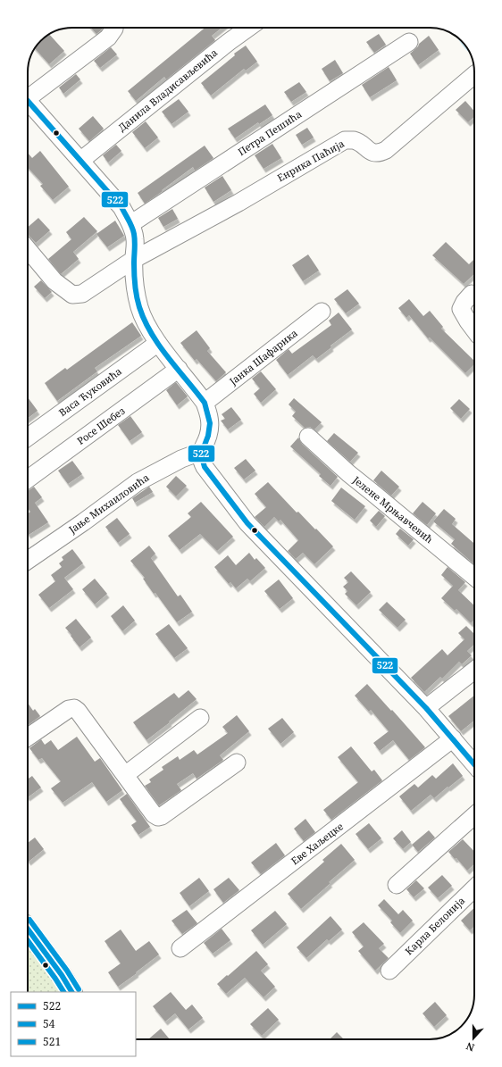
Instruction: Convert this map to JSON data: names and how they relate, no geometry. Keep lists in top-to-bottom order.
{
  "streets": {
    "street": [
      "Данила Владисављевића",
      "Петра Пешића",
      "Енрика Паћија",
      "Јанка Шафарика",
      "Васа Ћуковића",
      "Росе Шебез",
      "Јање Михаиловића",
      "Јелене Мрњавчевић",
      "Еве Хаљецке",
      "Карла Белонија"
    ]
  },
  "lines": ["transit line 522", "transit line 521", "transit line 54"],
  "legend": ["522", "54", "521"],
  "north": "bottom"
}
